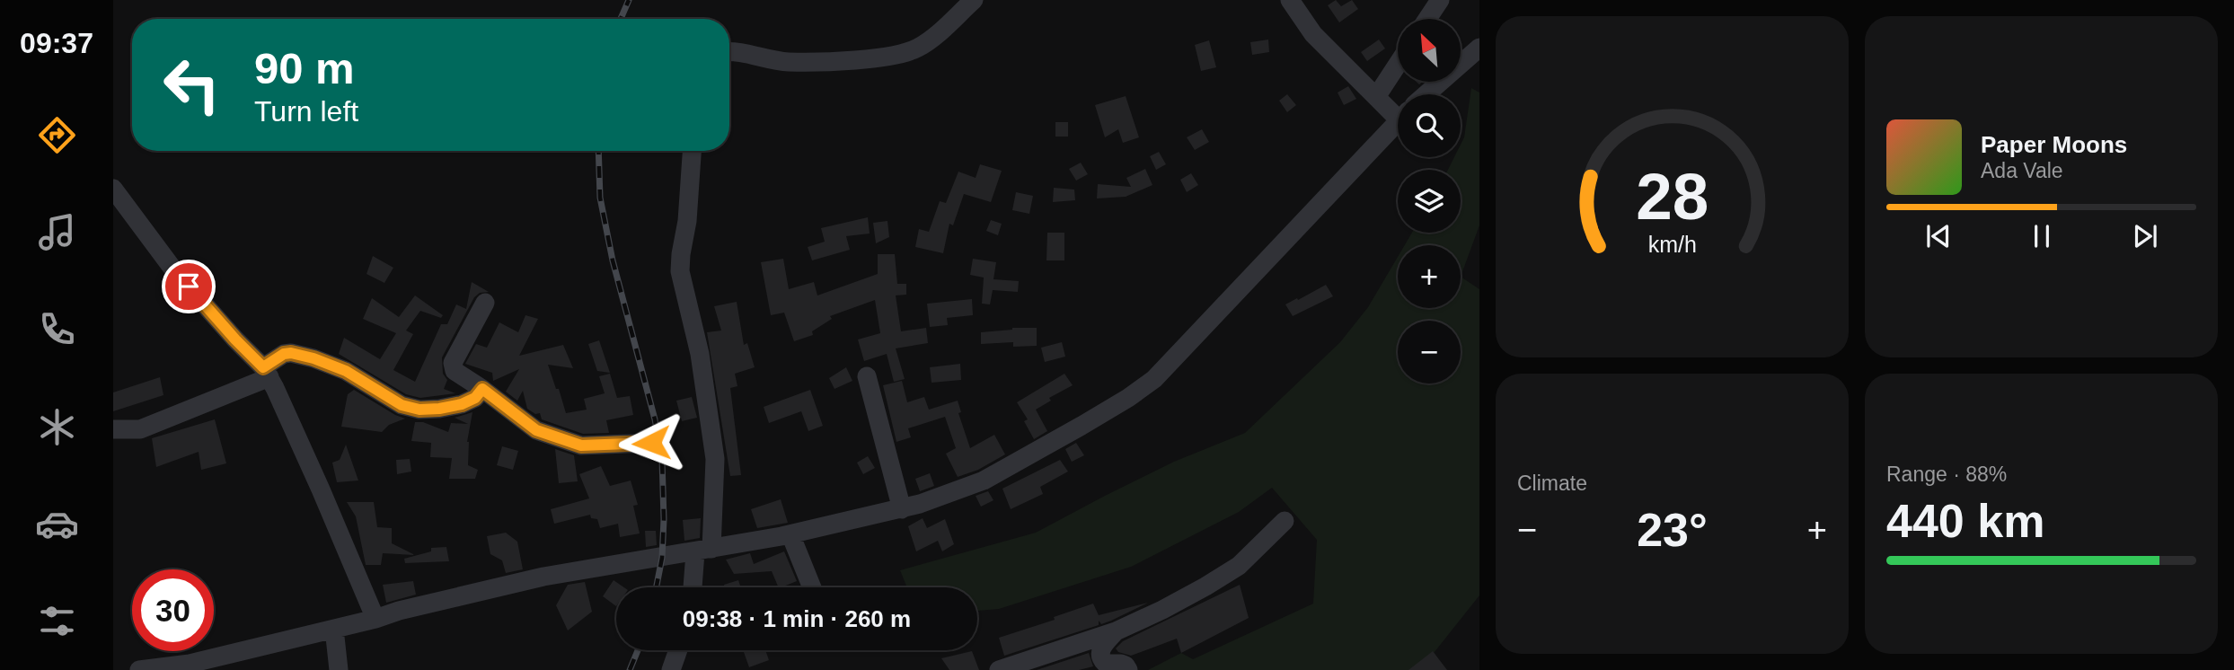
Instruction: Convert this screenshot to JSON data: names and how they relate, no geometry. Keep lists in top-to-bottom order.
{
  "north": "top left",
  "page": {
    "tabs": "09:37",
    "map_buttons": ["+", "−"],
    "turn": ["90 m", "Turn left"],
    "song": ["Paper Moons", "Ada Vale"],
    "tile": [
      "Climate",
      ["Range · 88%", "440 km"]
    ],
    "heat": ["−", "23°", "+"],
    "limit": "30",
    "trip": "09:38 · 1 min · 260 m",
    "gauge": ["28", "km/h"]
  }
}
